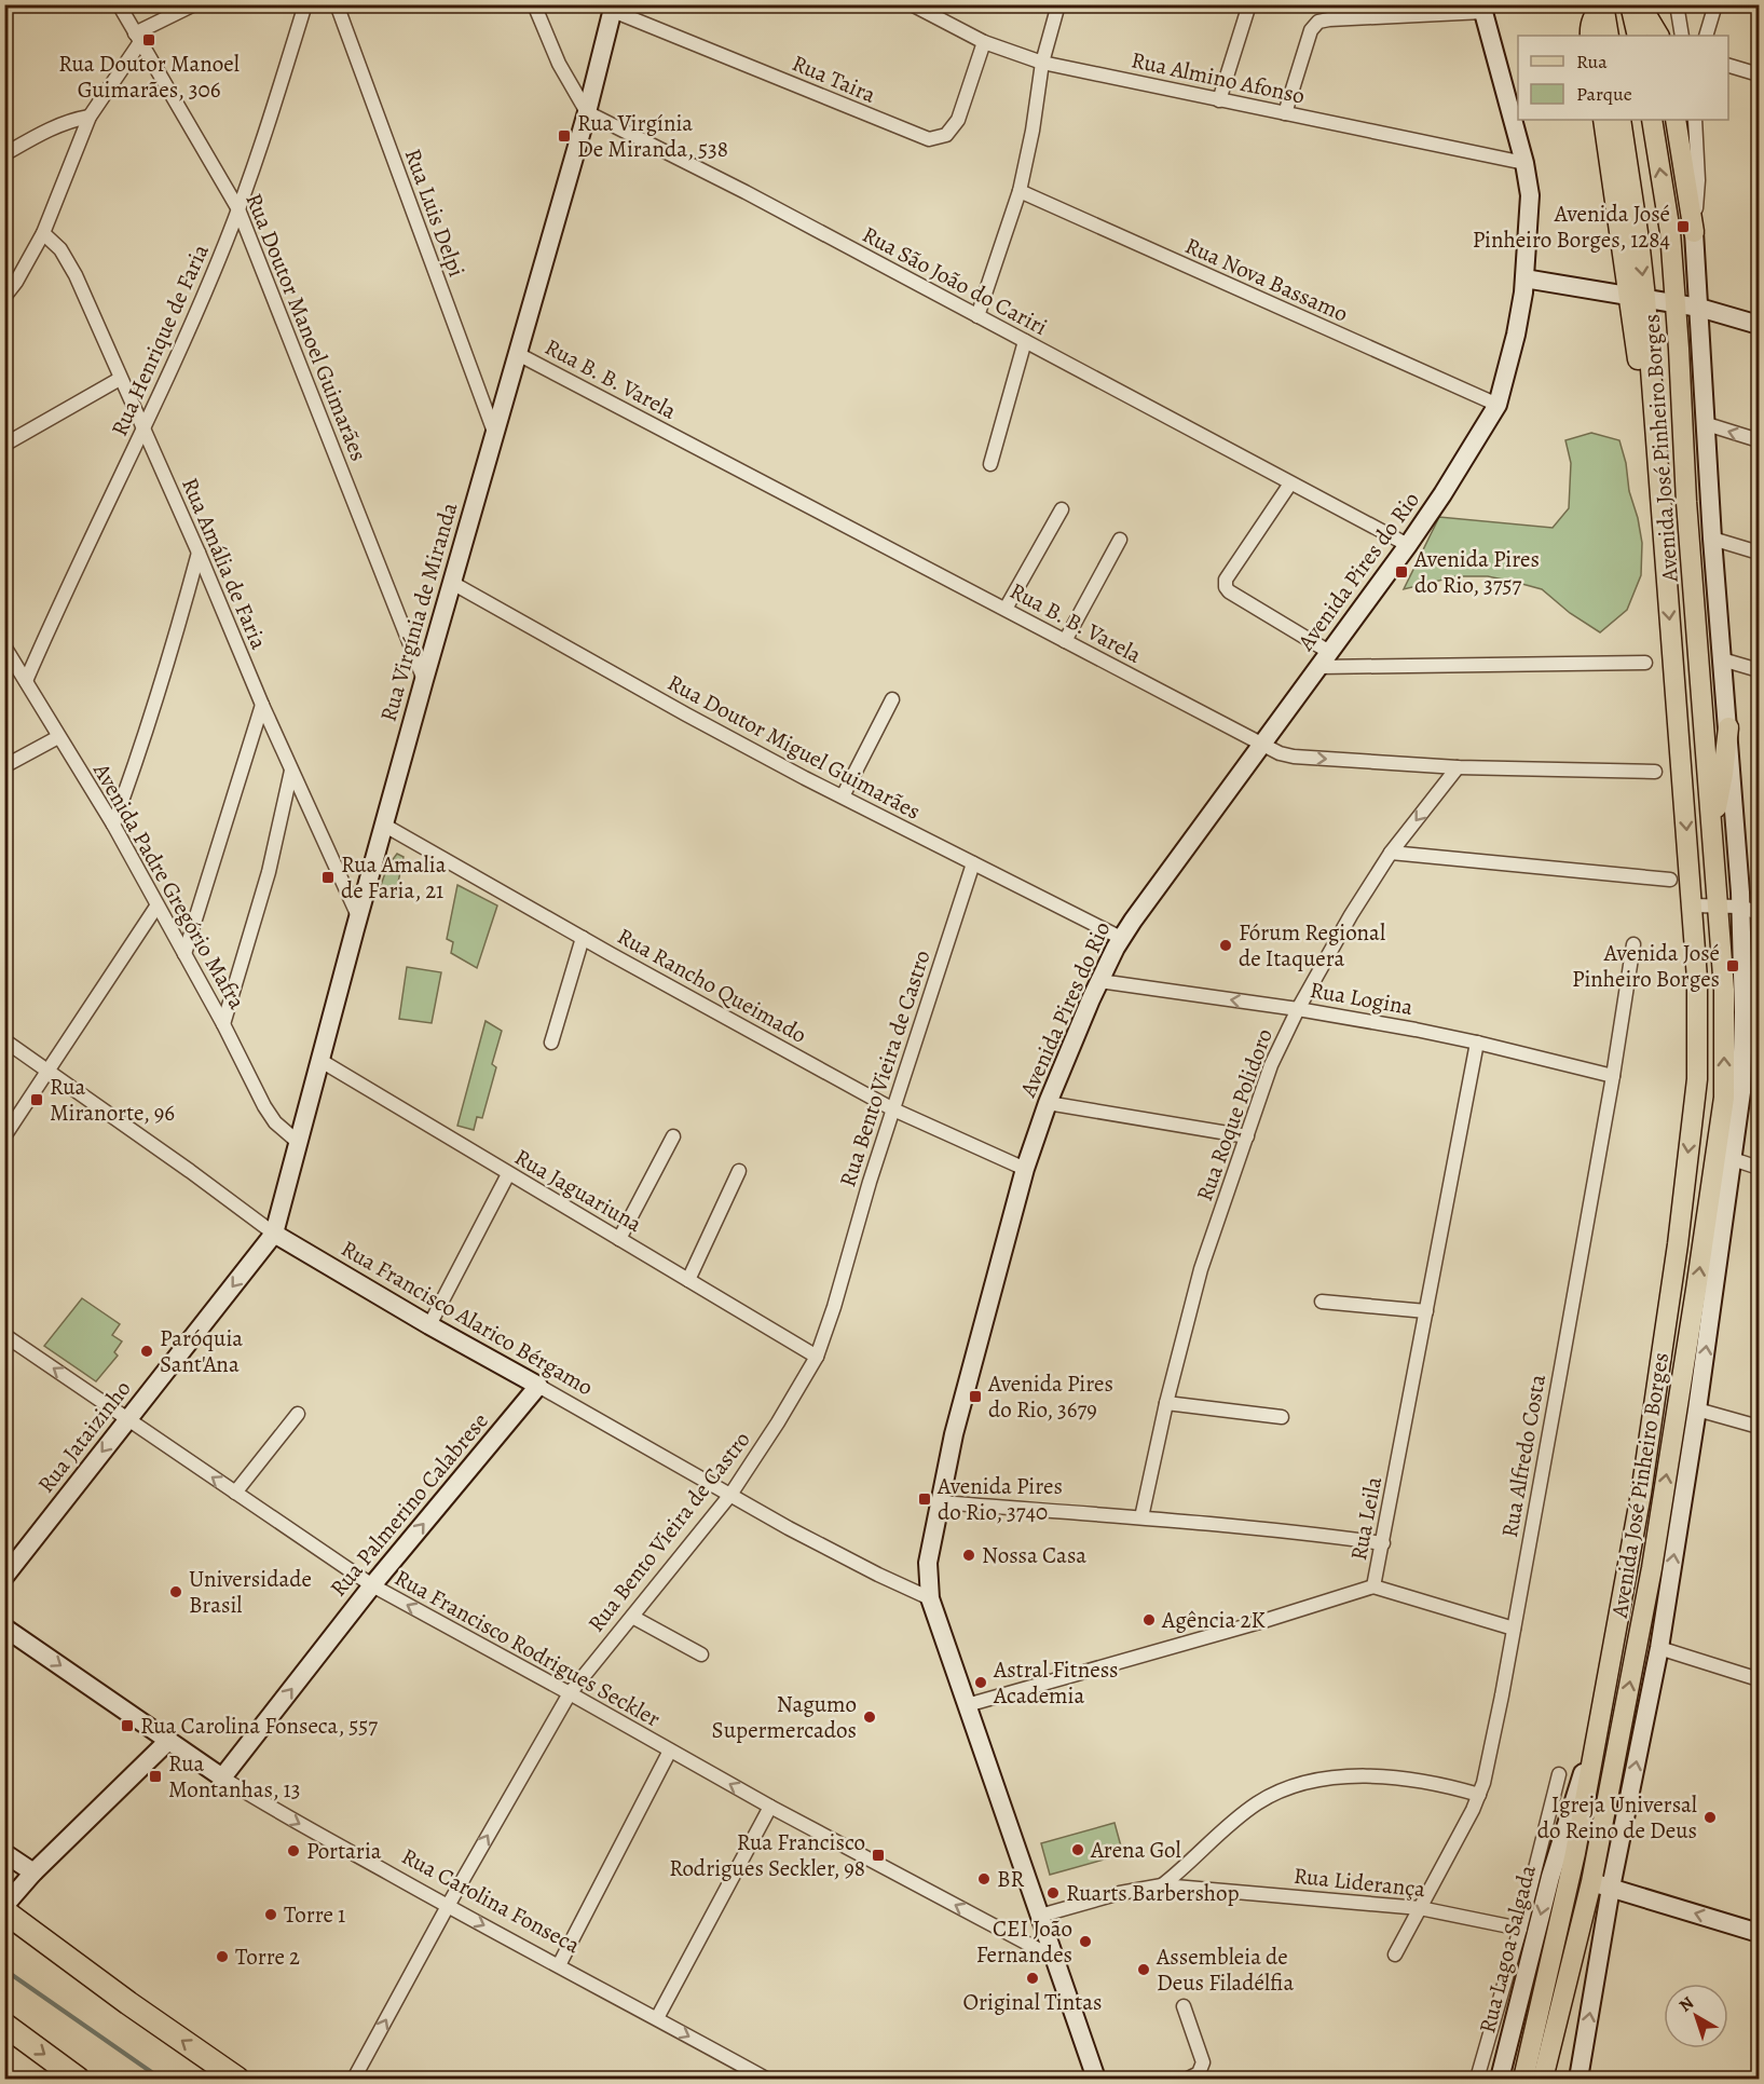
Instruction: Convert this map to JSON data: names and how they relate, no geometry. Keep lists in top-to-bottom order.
{
  "streets": {
    "main road": ["Avenida José Pinheiro Borges"],
    "street": [
      "Rua Almino Afonso",
      "Rua Taira",
      "Rua Luis Delpi",
      "Rua Nova Bassamo",
      "Rua São João do Cariri",
      "Rua Doutor Manoel Guimarães",
      "Rua Henrique de Faria",
      "Rua B. B. Varela",
      "Rua Amália de Faria",
      "Avenida Pires do Rio",
      "Rua Virgínia de Miranda",
      "Rua Doutor Miguel Guimarães",
      "Avenida Padre Gregório Mafra",
      "Rua Rancho Queimado",
      "Rua Logina",
      "Rua Bento Vieira de Castro",
      "Rua Roque Polidoro",
      "Rua Jaguariuna",
      "Rua Francisco Alarico Bérgamo",
      "Rua Jataizinho",
      "Rua Alfredo Costa",
      "Rua Palmerino Calabrese",
      "Rua Leila",
      "Rua Francisco Rodrigues Seckler",
      "Rua Liderança",
      "Rua Carolina Fonseca",
      "Rua Lagoa Salgada"
    ]
  },
  "crossings": [
    ["Rua Almino Afonso", "Rua Taira"],
    ["Rua Almino Afonso", "Avenida Pires do Rio"],
    ["Rua Taira", "Rua Virgínia de Miranda"],
    ["Rua Luis Delpi", "Rua Virgínia de Miranda"],
    ["Rua Nova Bassamo", "Avenida Pires do Rio"],
    ["Rua São João do Cariri", "Avenida Pires do Rio"],
    ["Rua São João do Cariri", "Rua Virgínia de Miranda"],
    ["Rua Doutor Manoel Guimarães", "Rua Henrique de Faria"],
    ["Rua Doutor Manoel Guimarães", "Rua Virgínia de Miranda"],
    ["Rua Henrique de Faria", "Rua Amália de Faria"],
    ["Rua Henrique de Faria", "Avenida Padre Gregório Mafra"],
    ["Rua B. B. Varela", "Avenida Pires do Rio"],
    ["Rua B. B. Varela", "Rua Virgínia de Miranda"],
    ["Rua B. B. Varela", "Rua Roque Polidoro"],
    ["Avenida José Pinheiro Borges", "Rua Lagoa Salgada"],
    ["Rua Amália de Faria", "Rua Virgínia de Miranda"],
    ["Avenida Pires do Rio", "Rua Doutor Miguel Guimarães"],
    ["Avenida Pires do Rio", "Rua Rancho Queimado"],
    ["Avenida Pires do Rio", "Rua Logina"],
    ["Avenida Pires do Rio", "Rua Francisco Alarico Bérgamo"],
    ["Avenida Pires do Rio", "Rua Leila"],
    ["Avenida Pires do Rio", "Rua Francisco Rodrigues Seckler"],
    ["Avenida Pires do Rio", "Rua Liderança"],
    ["Rua Virgínia de Miranda", "Rua Doutor Miguel Guimarães"],
    ["Rua Virgínia de Miranda", "Avenida Padre Gregório Mafra"],
    ["Rua Virgínia de Miranda", "Rua Rancho Queimado"],
    ["Rua Virgínia de Miranda", "Rua Jaguariuna"],
    ["Rua Virgínia de Miranda", "Rua Francisco Alarico Bérgamo"],
    ["Rua Virgínia de Miranda", "Rua Jataizinho"],
    ["Rua Doutor Miguel Guimarães", "Rua Bento Vieira de Castro"],
    ["Rua Rancho Queimado", "Rua Bento Vieira de Castro"],
    ["Rua Logina", "Rua Roque Polidoro"],
    ["Rua Logina", "Rua Alfredo Costa"],
    ["Rua Logina", "Rua Leila"],
    ["Rua Bento Vieira de Castro", "Rua Jaguariuna"],
    ["Rua Bento Vieira de Castro", "Rua Francisco Alarico Bérgamo"],
    ["Rua Bento Vieira de Castro", "Rua Francisco Rodrigues Seckler"],
    ["Rua Bento Vieira de Castro", "Rua Carolina Fonseca"],
    ["Rua Francisco Alarico Bérgamo", "Rua Jataizinho"],
    ["Rua Francisco Alarico Bérgamo", "Rua Palmerino Calabrese"],
    ["Rua Jataizinho", "Rua Francisco Rodrigues Seckler"],
    ["Rua Alfredo Costa", "Rua Liderança"],
    ["Rua Palmerino Calabrese", "Rua Francisco Rodrigues Seckler"],
    ["Rua Palmerino Calabrese", "Rua Carolina Fonseca"]
  ],
  "one_way": [
    "Rua Logina",
    "Rua Jataizinho",
    "Rua Palmerino Calabrese",
    "Rua Francisco Rodrigues Seckler",
    "Rua Carolina Fonseca"
  ],
  "places": {
    "transit": [
      "Rua Doutor Manoel Guimarães, 306",
      "Rua Virgínia De Miranda, 538",
      "Avenida José Pinheiro Borges, 1284",
      "Avenida Pires do Rio, 3757",
      "Rua Amalia de Faria, 21",
      "Avenida José Pinheiro Borges",
      "Rua Miranorte, 96",
      "Avenida Pires do Rio, 3679",
      "Avenida Pires do Rio, 3740",
      "Rua Carolina Fonseca, 557",
      "Rua Montanhas, 13",
      "Rua Francisco Rodrigues Seckler, 98"
    ],
    "other": [
      "Fórum Regional de Itaquera",
      "Paróquia Sant'Ana",
      "Nossa Casa",
      "Universidade Brasil",
      "Agência 2K",
      "Astral Fitness Academia",
      "Nagumo Supermercados",
      "Igreja Universal do Reino de Deus",
      "Arena Gol",
      "Portaria",
      "BR",
      "Ruarts Barbershop",
      "Torre 1",
      "CEI João Fernandes",
      "Torre 2",
      "Assembleia de Deus Filadélfia",
      "Original Tintas"
    ]
  },
  "legend": ["Rua", "Parque"],
  "north": "top left"
}
